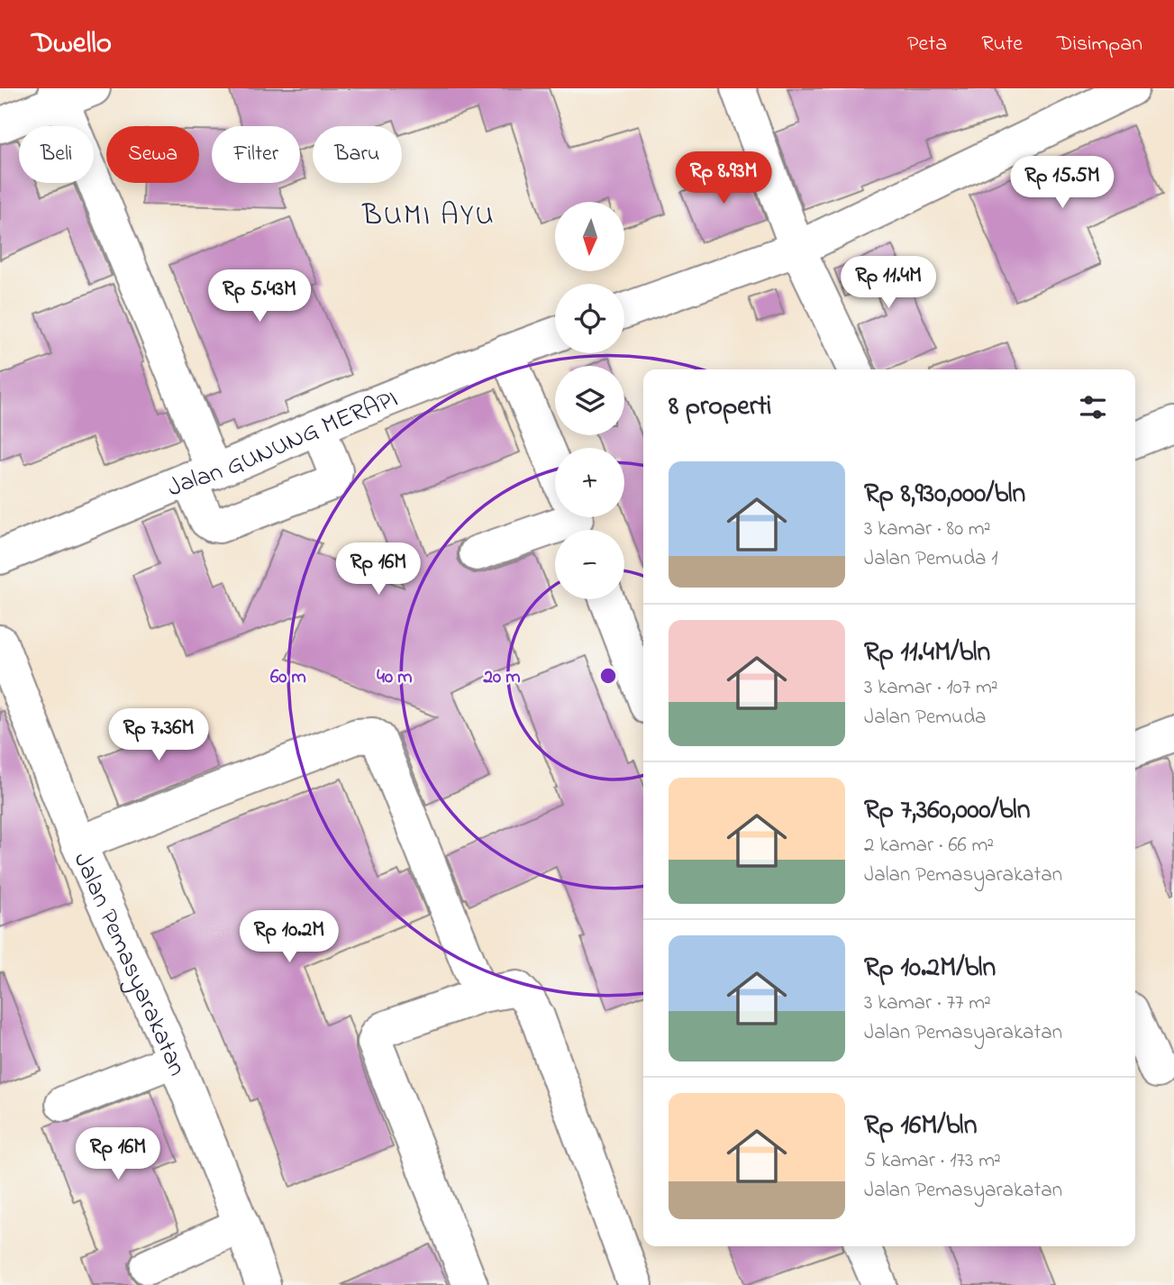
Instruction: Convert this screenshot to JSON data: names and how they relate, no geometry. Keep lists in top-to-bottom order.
{
  "streets": {
    "street": ["Jalan GUNUNG MERAPI", "Jalan Pemasyarakatan"]
  },
  "districts": ["BUMI AYU"],
  "north": "bottom",
  "page": {
    "header": "Dwello",
    "nav": ["Peta", "Rute", "Disimpan"],
    "chip": [
      "Beli",
      "Sewa",
      "Filter",
      "Baru"
    ],
    "price": [
      "Rp 8.93M",
      "Rp 15.5M",
      "Rp 11.4M",
      "Rp 5.43M",
      "Rp 16M",
      "Rp 7.36M",
      "Rp 10.2M",
      "Rp 16M"
    ],
    "map_buttons": ["+", "−"],
    "heading": "8 properti",
    "list": [
      {
        "name": "Rp 8,930,000/bln",
        "note": "3 kamar · 80 m² · Jalan Pemuda 1"
      },
      {
        "name": "Rp 11.4M/bln",
        "note": "3 kamar · 107 m² · Jalan Pemuda"
      },
      {
        "name": "Rp 7,360,000/bln",
        "note": "2 kamar · 66 m² · Jalan Pemasyarakatan"
      },
      {
        "name": "Rp 10.2M/bln",
        "note": "3 kamar · 77 m² · Jalan Pemasyarakatan"
      },
      {
        "name": "Rp 16M/bln",
        "note": "5 kamar · 173 m² · Jalan Pemasyarakatan"
      }
    ]
  },
  "rings": ["60 m", "40 m", "20 m"]
}
